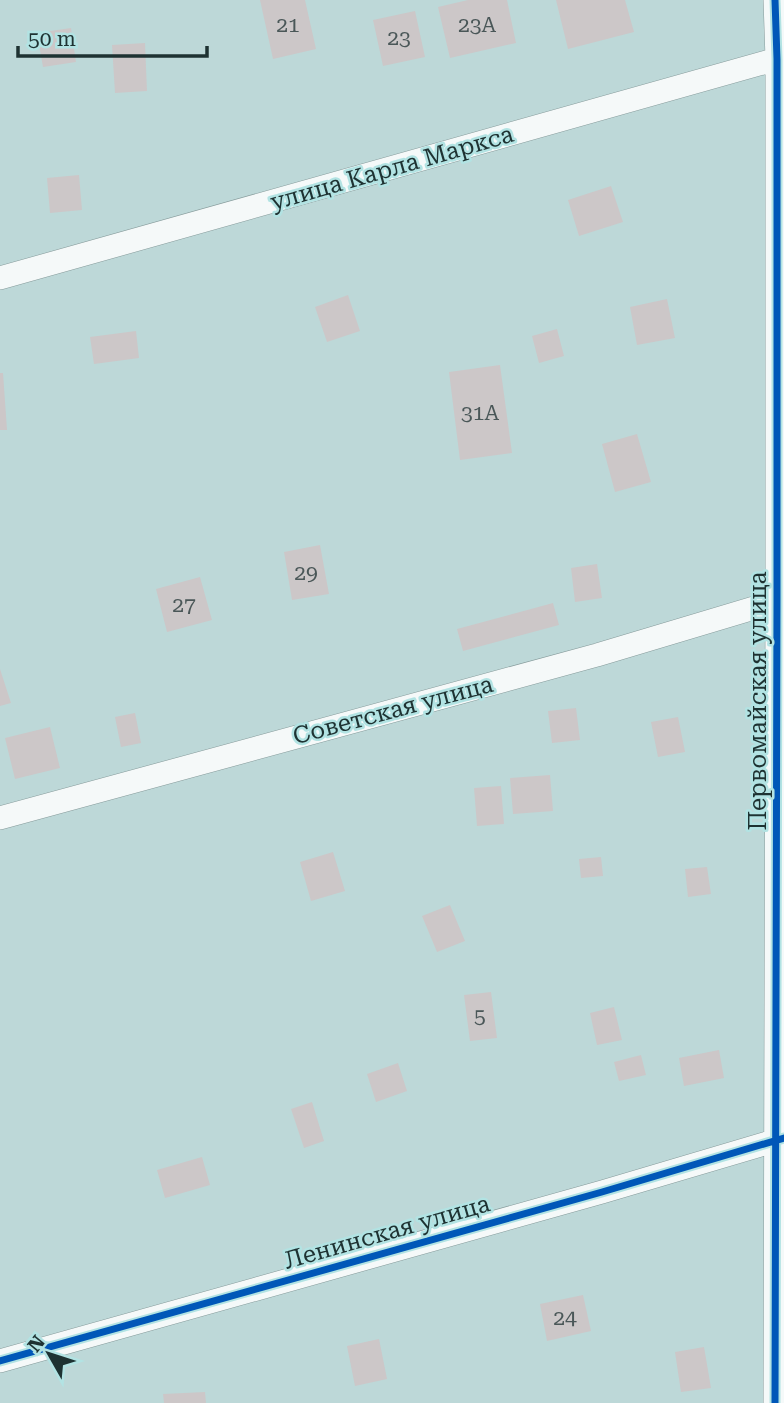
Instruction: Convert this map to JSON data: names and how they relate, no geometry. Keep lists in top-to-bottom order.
{
  "streets": {
    "street": [
      "улица Карла Маркса",
      "Первомайская улица",
      "Советская улица",
      "Ленинская улица"
    ]
  },
  "crossings": [
    ["улица Карла Маркса", "Первомайская улица"],
    ["Первомайская улица", "Советская улица"],
    ["Первомайская улица", "Ленинская улица"]
  ],
  "house_numbers": [
    "21",
    "23А",
    "23",
    "31А",
    "29",
    "27",
    "5",
    "24"
  ],
  "scale_bar": "50 m",
  "north": "top left"
}
